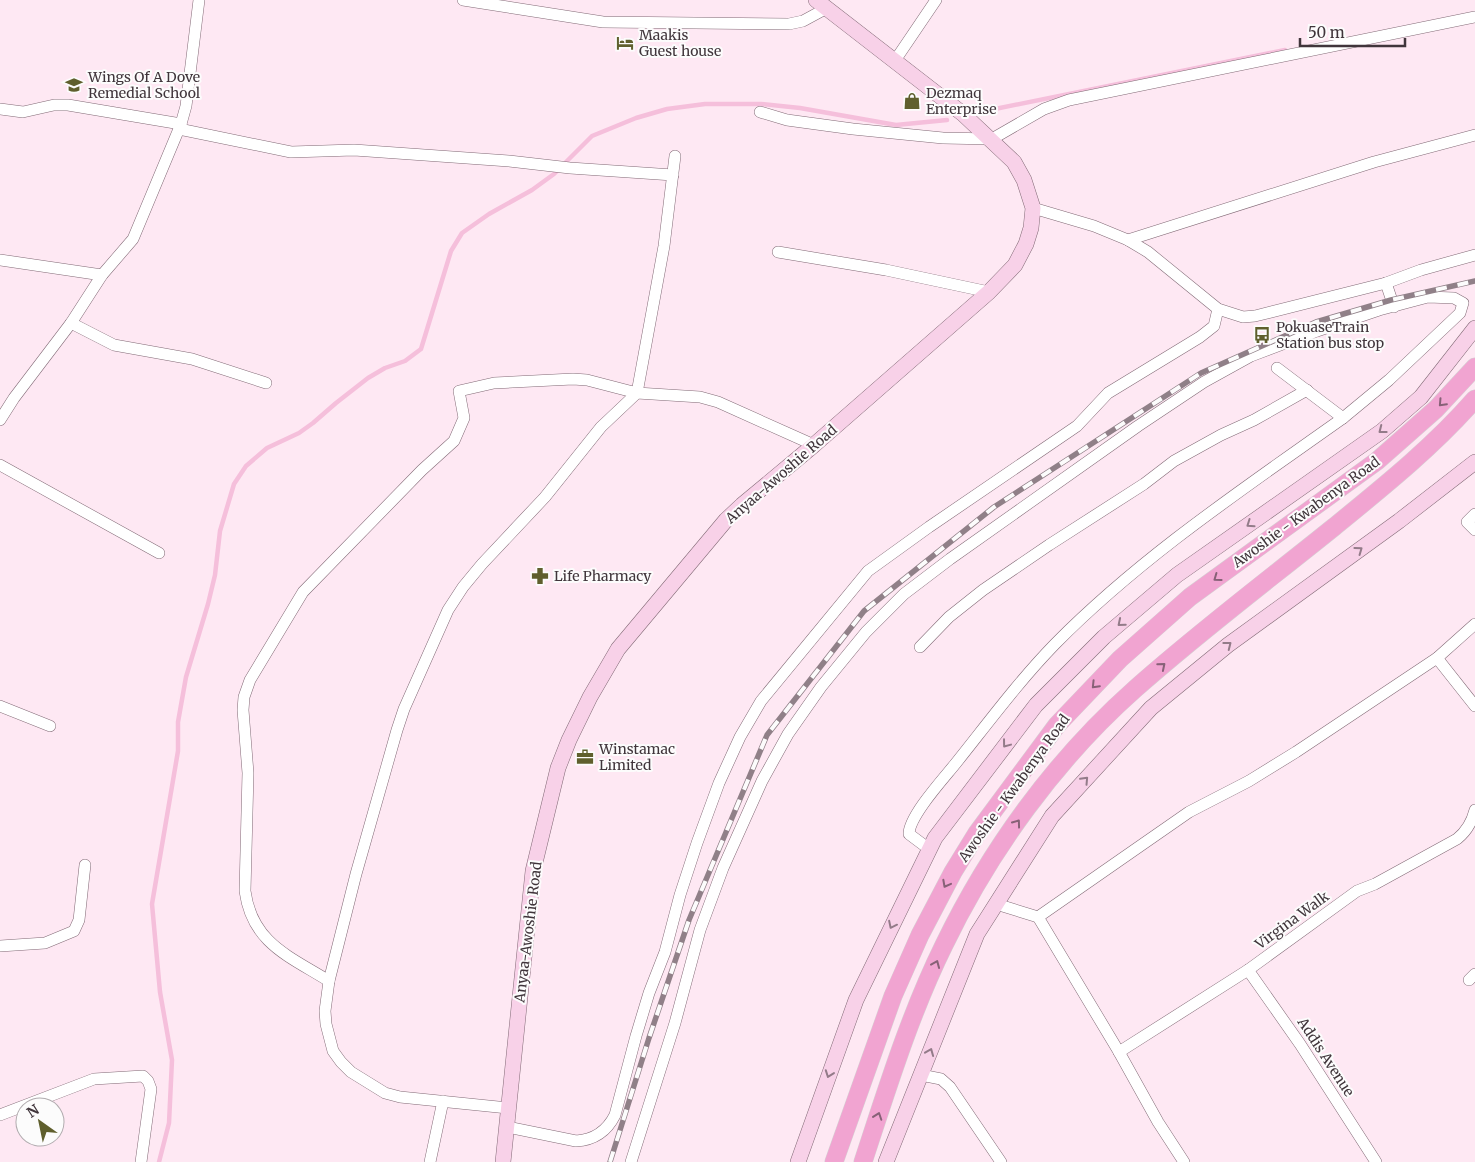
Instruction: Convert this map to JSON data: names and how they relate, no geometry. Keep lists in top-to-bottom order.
{
  "streets": {
    "main road": ["Awoshie - Kwabenya Road"],
    "street": ["Anyaa-Awoshie Road", "Virgina Walk", "Addis Avenue"]
  },
  "crossings": [
    ["Virgina Walk", "Addis Avenue"]
  ],
  "places": {
    "hotel": ["Maakis Guest house"],
    "school or university": ["Wings Of A Dove Remedial School"],
    "shop": ["Dezmaq Enterprise"],
    "bus stop": ["PokuaseTrain Station bus stop"],
    "pharmacy": ["Life Pharmacy"],
    "office": ["Winstamac Limited"]
  },
  "scale_bar": "50 m",
  "north": "top left"
}
